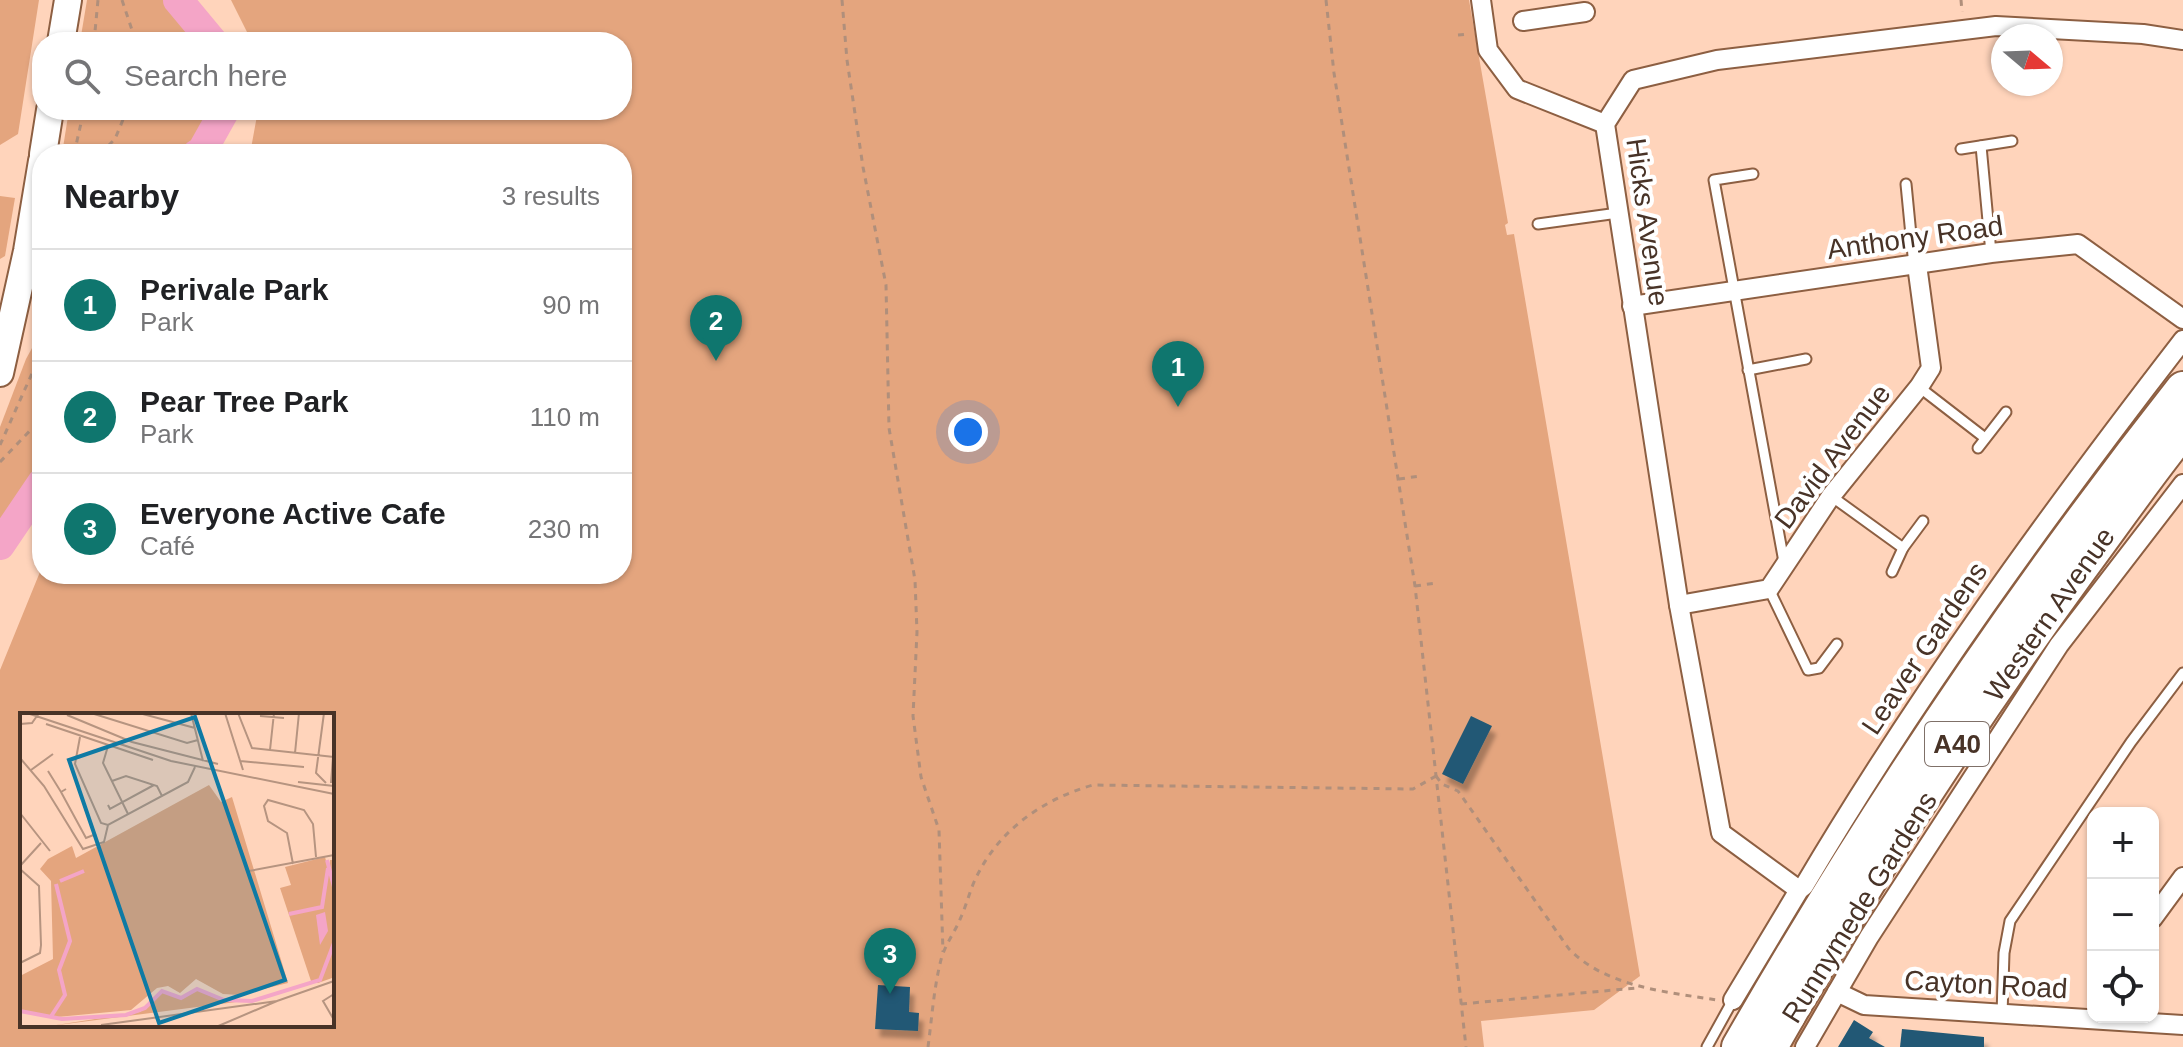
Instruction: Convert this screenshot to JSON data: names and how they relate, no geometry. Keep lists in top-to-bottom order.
{
  "streets": {
    "highway": ["Western Avenue", "A40"],
    "street": [
      "Hicks Avenue",
      "Anthony Road",
      "David Avenue",
      "Leaver Gardens",
      "Runnymede Gardens",
      "Cayton Road"
    ]
  },
  "crossings": [
    ["Hicks Avenue", "Anthony Road"],
    ["Hicks Avenue", "Western Avenue"],
    ["Hicks Avenue", "Leaver Gardens"],
    ["Anthony Road", "David Avenue"],
    ["Western Avenue", "Leaver Gardens"],
    ["Western Avenue", "A40"],
    ["Runnymede Gardens", "Cayton Road"]
  ],
  "north": "right",
  "page": {
    "search": "Search here",
    "heading": ["Nearby", "3 results"],
    "list": [
      {
        "mark": "1",
        "name": "Perivale Park",
        "note": "Park",
        "value": "90 m"
      },
      {
        "mark": "2",
        "name": "Pear Tree Park",
        "note": "Park",
        "value": "110 m"
      },
      {
        "mark": "3",
        "name": "Everyone Active Cafe",
        "note": "Café",
        "value": "230 m"
      }
    ],
    "pins": ["2", "1", "3"],
    "map_buttons": ["+", "−"]
  }
}
